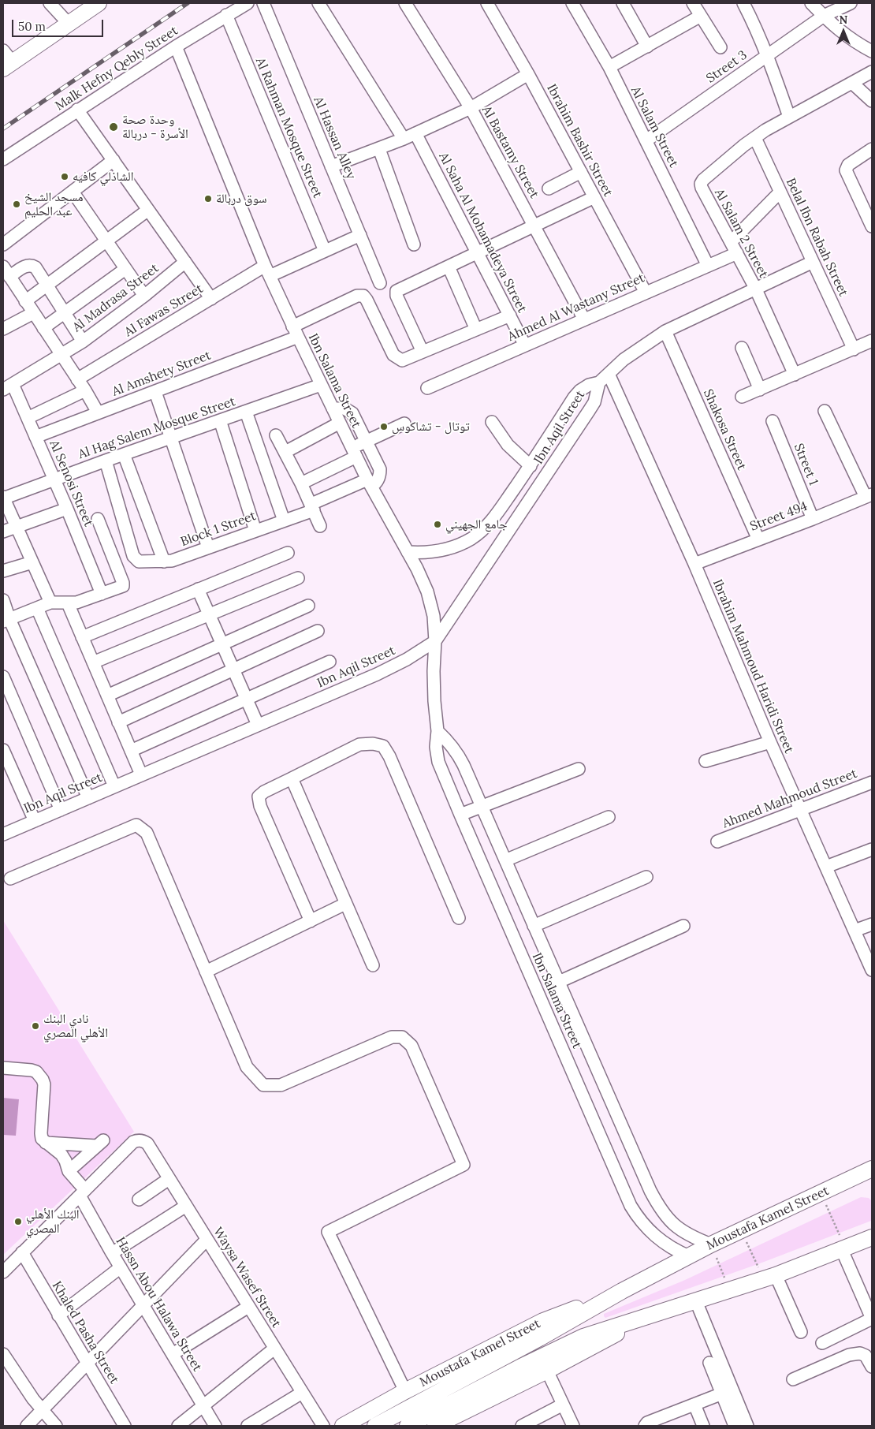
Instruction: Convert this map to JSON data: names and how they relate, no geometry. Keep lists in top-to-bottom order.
{
  "streets": {
    "main road": ["Moustafa Kamel Street"],
    "street": [
      "Street 3",
      "Malk Hefny Qebly Street",
      "Al Salam Street",
      "Al Rahman Mosque Street",
      "Al Hassan Alley",
      "Ibrahim Bashir Street",
      "Al Bastamy Street",
      "Al Saha Al Mohamadeya Street",
      "Al Salam 2 Street",
      "Belal Ibn Rabah Street",
      "Al Madrasa Street",
      "Ahmed Al Wastany Street",
      "Al Fawas Street",
      "Al Amshety Street",
      "Ibn Salama Street",
      "Ibn Aqil Street",
      "Al Hag Salem Mosque Street",
      "Shakosa Street",
      "Street 1",
      "Al Senosi Street",
      "Street 494",
      "Block 1 Street",
      "Ibrahim Mahmoud Haridi Street",
      "Ahmed Mahmoud Street",
      "Waysa Wasef Street",
      "Hassn Abou Halawa Street",
      "Khaled Pasha Street"
    ]
  },
  "crossings": [
    ["Street 3", "Al Salam Street"],
    ["Malk Hefny Qebly Street", "Al Rahman Mosque Street"],
    ["Malk Hefny Qebly Street", "Ibn Salama Street"],
    ["Al Salam Street", "Ahmed Al Wastany Street"],
    ["Al Rahman Mosque Street", "Al Fawas Street"],
    ["Al Hassan Alley", "Al Fawas Street"],
    ["Ibrahim Bashir Street", "Ahmed Al Wastany Street"],
    ["Al Bastamy Street", "Ahmed Al Wastany Street"],
    ["Al Saha Al Mohamadeya Street", "Ahmed Al Wastany Street"],
    ["Al Salam 2 Street", "Belal Ibn Rabah Street"],
    ["Al Salam 2 Street", "Ahmed Al Wastany Street"],
    ["Al Salam 2 Street", "Ibn Aqil Street"],
    ["Belal Ibn Rabah Street", "Ibn Aqil Street"],
    ["Al Madrasa Street", "Al Senosi Street"],
    ["Al Fawas Street", "Ibn Salama Street"],
    ["Al Amshety Street", "Ibn Salama Street"],
    ["Al Amshety Street", "Al Senosi Street"],
    ["Ibn Salama Street", "Ibn Aqil Street"],
    ["Ibn Salama Street", "Al Hag Salem Mosque Street"],
    ["Ibn Salama Street", "Block 1 Street"],
    ["Ibn Salama Street", "Moustafa Kamel Street"],
    ["Ibn Aqil Street", "Shakosa Street"],
    ["Ibn Aqil Street", "Ibrahim Mahmoud Haridi Street"],
    ["Al Hag Salem Mosque Street", "Al Senosi Street"],
    ["Al Hag Salem Mosque Street", "Block 1 Street"],
    ["Shakosa Street", "Street 494"],
    ["Street 1", "Street 494"],
    ["Street 494", "Ibrahim Mahmoud Haridi Street"],
    ["Ibrahim Mahmoud Haridi Street", "Ahmed Mahmoud Street"],
    ["Waysa Wasef Street", "Hassn Abou Halawa Street"]
  ],
  "places": [
    "وحدة صحة الأسرة - دربالة",
    "الشاذلي كافيه",
    "سوق دربالة",
    "مسجد الشيخ عبد الحليم",
    "توتال - تشاكوس",
    "جامع الجهيني",
    "نادي البنك الأهلي المصري",
    "البنك الأهلي المصري"
  ],
  "scale_bar": "50 m",
  "north": "top"
}
